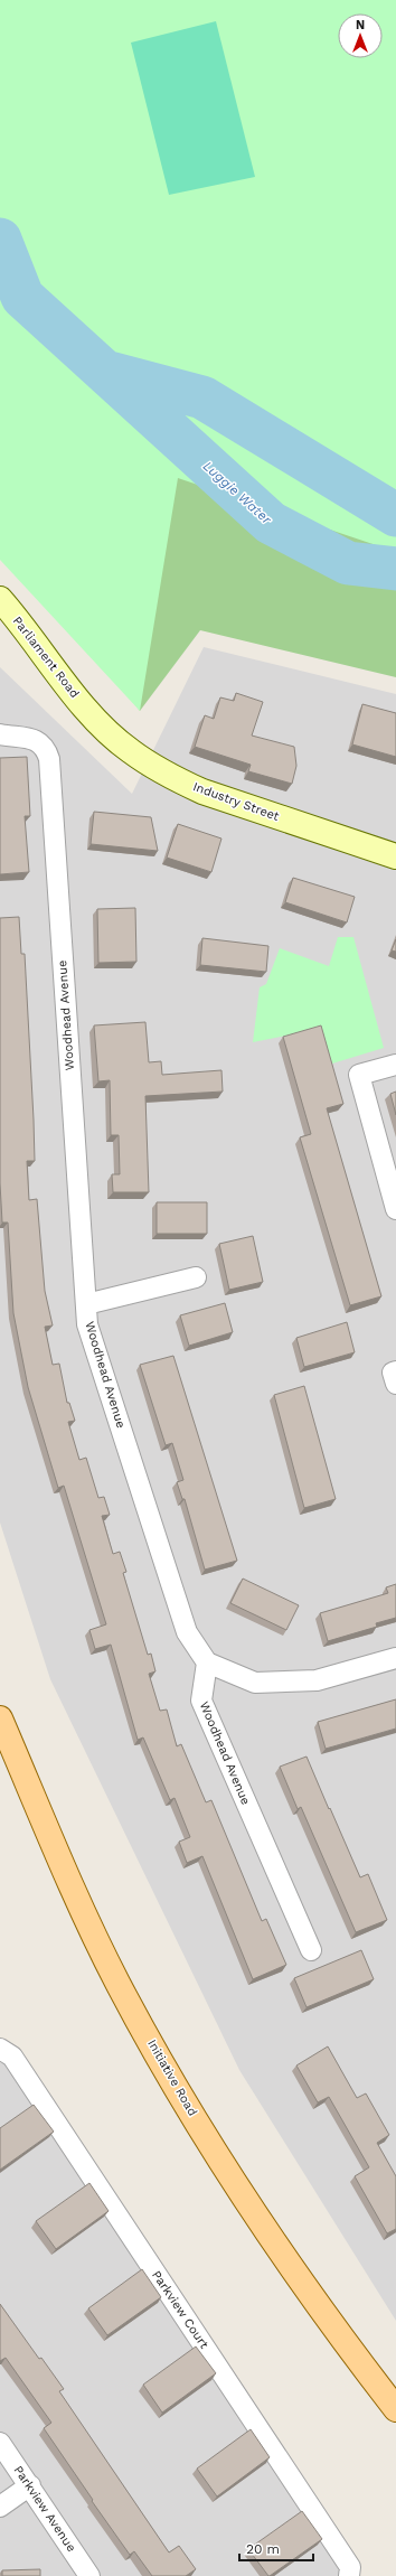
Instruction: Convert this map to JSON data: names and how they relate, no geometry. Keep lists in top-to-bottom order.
{
  "streets": {
    "main road": ["Parliament Road", "Industry Street", "Initiative Road"],
    "street": ["Woodhead Avenue", "Parkview Court", "Parkview Avenue"]
  },
  "crossings": [
    ["Parliament Road", "Industry Street"]
  ],
  "water": ["Luggie Water"],
  "scale_bar": "20 m",
  "north": "top"
}
